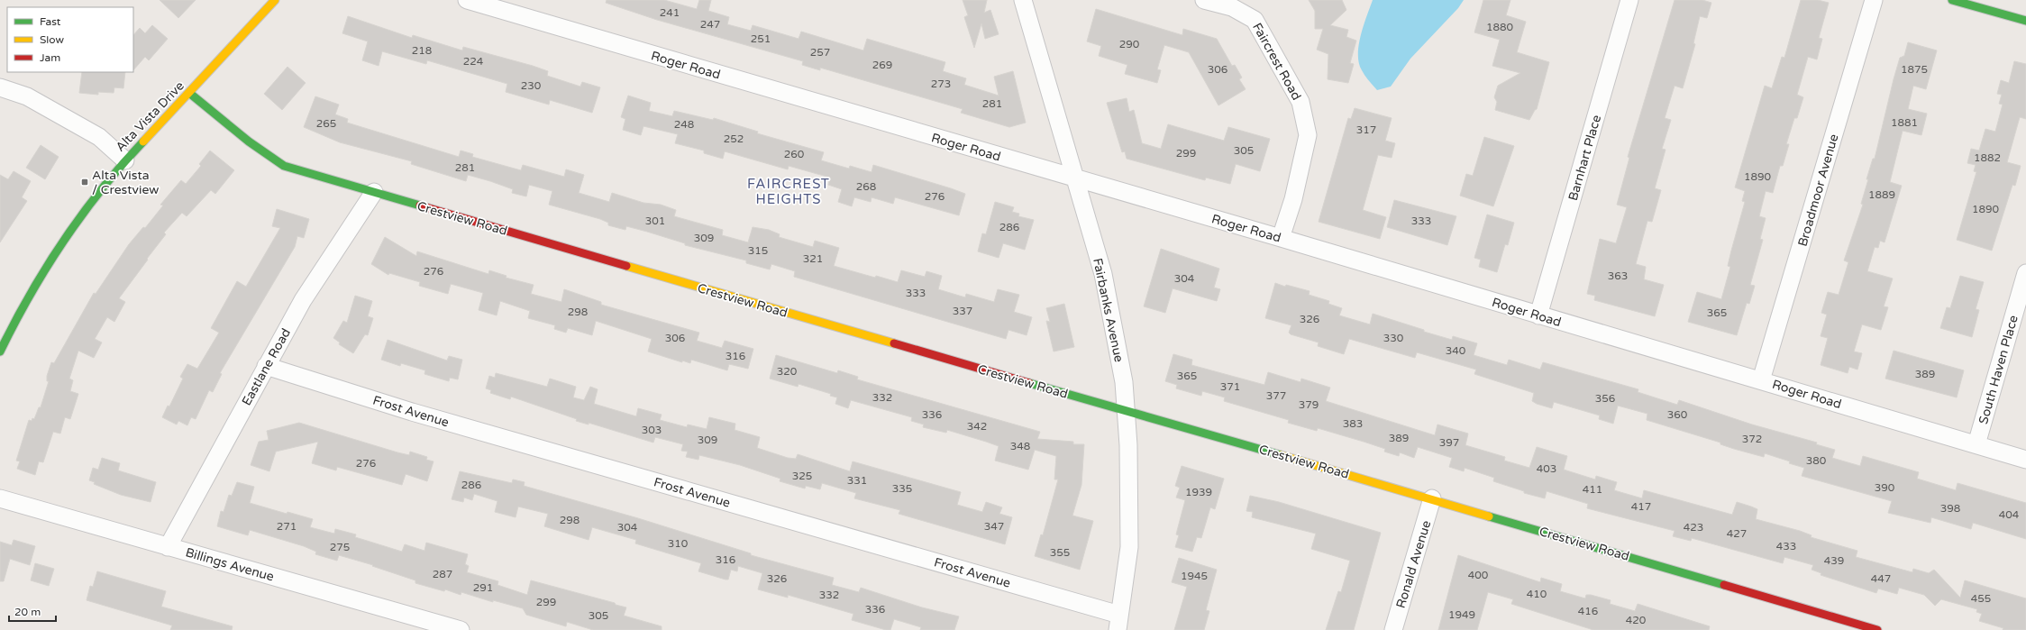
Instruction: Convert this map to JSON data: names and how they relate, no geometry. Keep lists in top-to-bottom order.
{
  "streets": {
    "street": [
      "Faircrest Road",
      "Roger Road",
      "Alta Vista Drive",
      "Barnhart Place",
      "Broadmoor Avenue",
      "Crestview Road",
      "Fairbanks Avenue",
      "Eastlane Road",
      "South Haven Place",
      "Frost Avenue",
      "Billings Avenue",
      "Ronald Avenue"
    ]
  },
  "crossings": [
    ["Faircrest Road", "Roger Road"],
    ["Roger Road", "Barnhart Place"],
    ["Roger Road", "Broadmoor Avenue"],
    ["Roger Road", "Fairbanks Avenue"],
    ["Roger Road", "South Haven Place"],
    ["Alta Vista Drive", "Crestview Road"],
    ["Crestview Road", "Fairbanks Avenue"],
    ["Crestview Road", "Eastlane Road"],
    ["Crestview Road", "Ronald Avenue"],
    ["Fairbanks Avenue", "Frost Avenue"],
    ["Eastlane Road", "Frost Avenue"],
    ["Eastlane Road", "Billings Avenue"]
  ],
  "districts": ["FAIRCREST HEIGHTS"],
  "places": {
    "transit": ["Alta Vista / Crestview"]
  },
  "house_numbers": [
    "241",
    "247",
    "1880",
    "251",
    "290",
    "218",
    "257",
    "224",
    "269",
    "306",
    "1875",
    "273",
    "230",
    "281",
    "1881",
    "265",
    "248",
    "317",
    "252",
    "305",
    "299",
    "260",
    "1882",
    "281",
    "1890",
    "268",
    "1889",
    "276",
    "1890",
    "301",
    "333",
    "286",
    "309",
    "315",
    "321",
    "276",
    "363",
    "304",
    "333",
    "337",
    "298",
    "365",
    "326",
    "306",
    "330",
    "340",
    "316",
    "320",
    "389",
    "365",
    "371",
    "377",
    "332",
    "356",
    "379",
    "336",
    "360",
    "383",
    "342",
    "303",
    "389",
    "372",
    "309",
    "397",
    "348",
    "380",
    "276",
    "403",
    "325",
    "331",
    "286",
    "390",
    "335",
    "411",
    "1939",
    "417",
    "398",
    "404",
    "298",
    "271",
    "347",
    "304",
    "423",
    "427",
    "310",
    "433",
    "275",
    "355",
    "316",
    "439",
    "287",
    "400",
    "1945",
    "326",
    "447",
    "291",
    "410",
    "332",
    "455",
    "299",
    "336",
    "416",
    "1949",
    "305",
    "420"
  ],
  "legend": ["Fast", "Slow", "Jam"],
  "scale_bar": "20 m"
}
